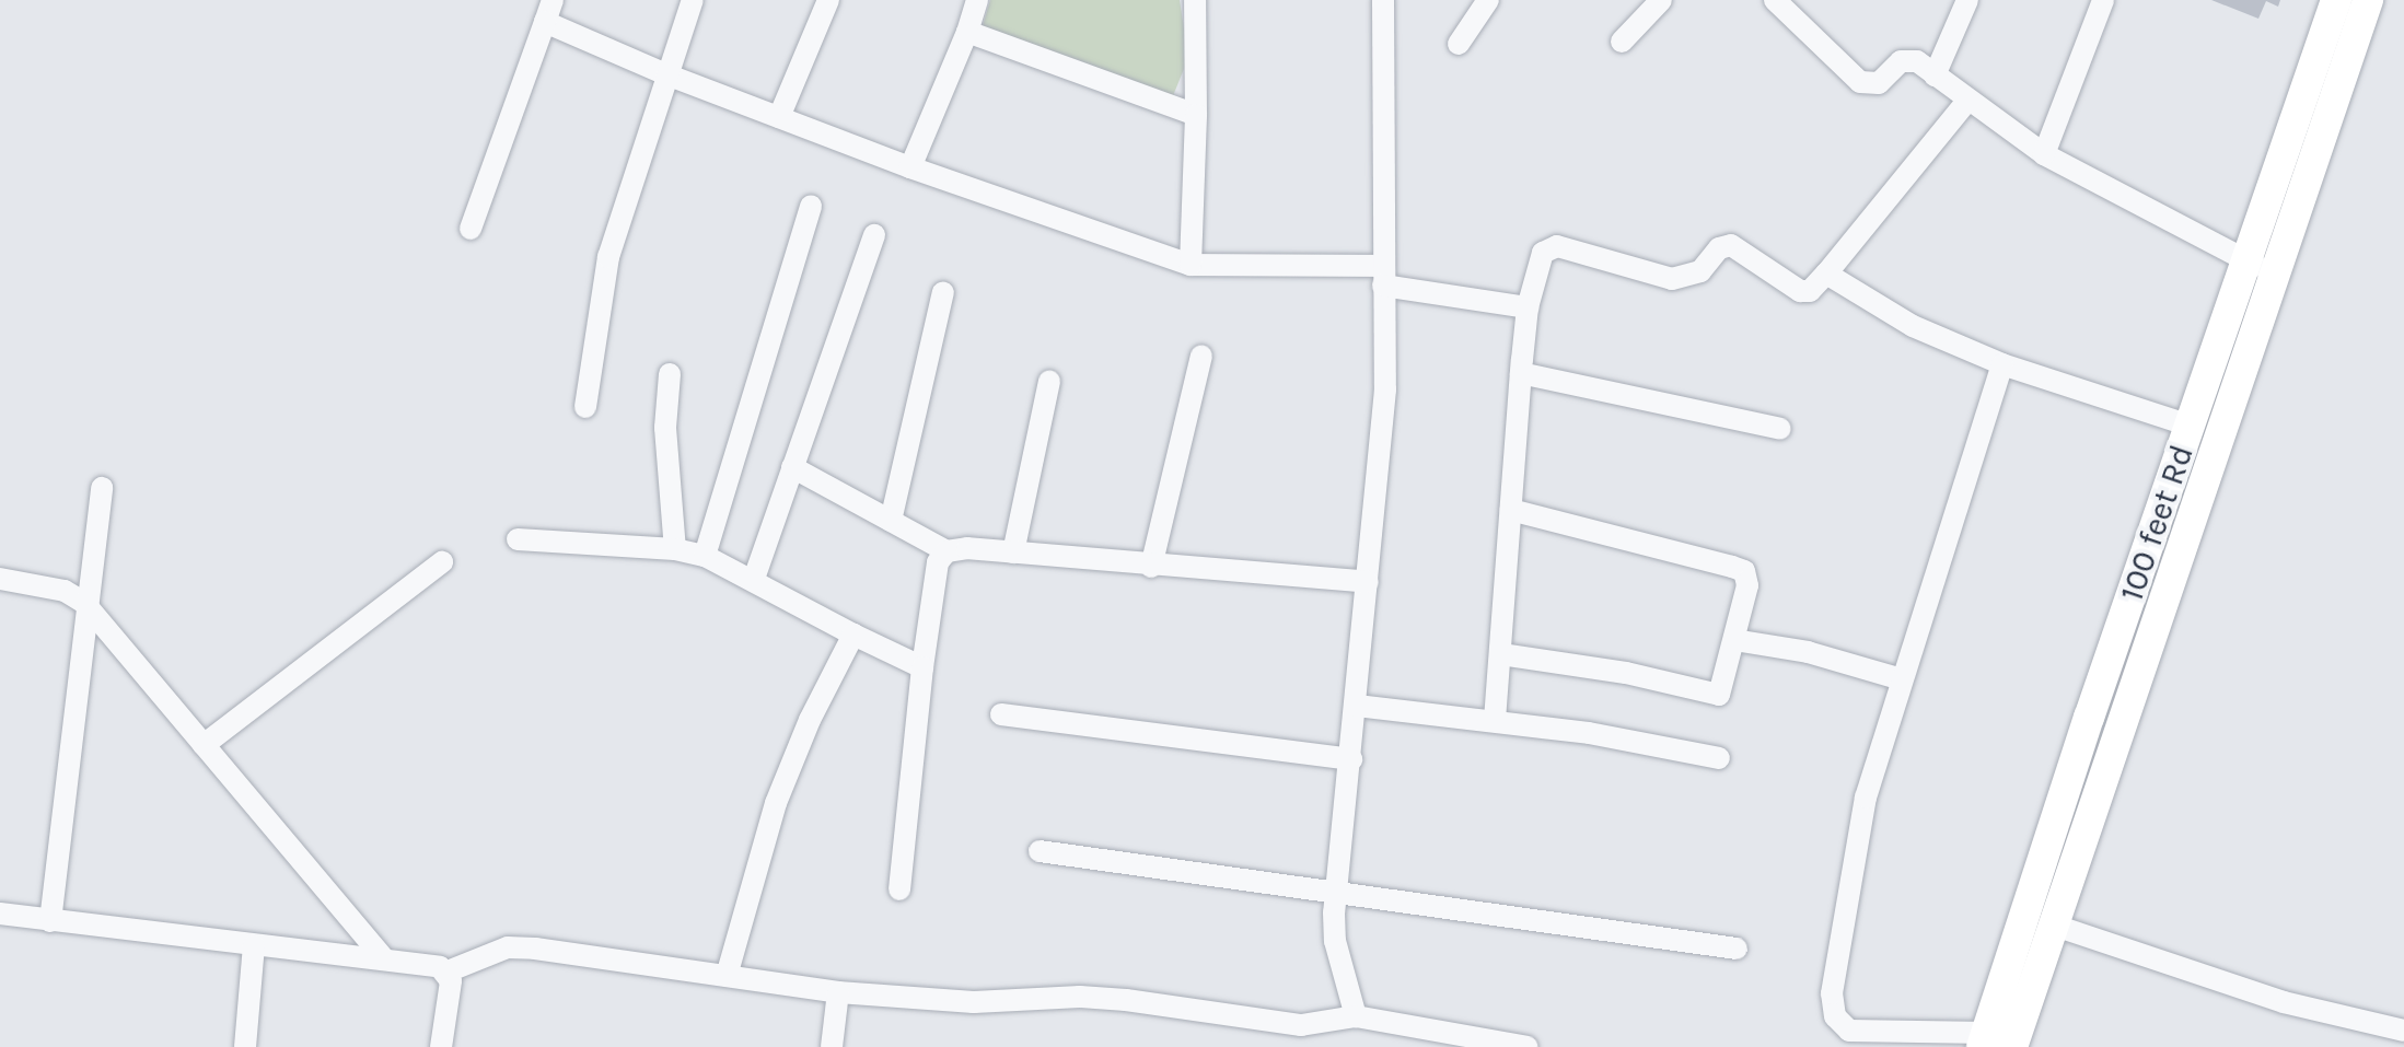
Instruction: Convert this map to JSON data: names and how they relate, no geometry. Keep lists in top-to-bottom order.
{
  "streets": {
    "main road": ["100 feet Rd"]
  }
}
